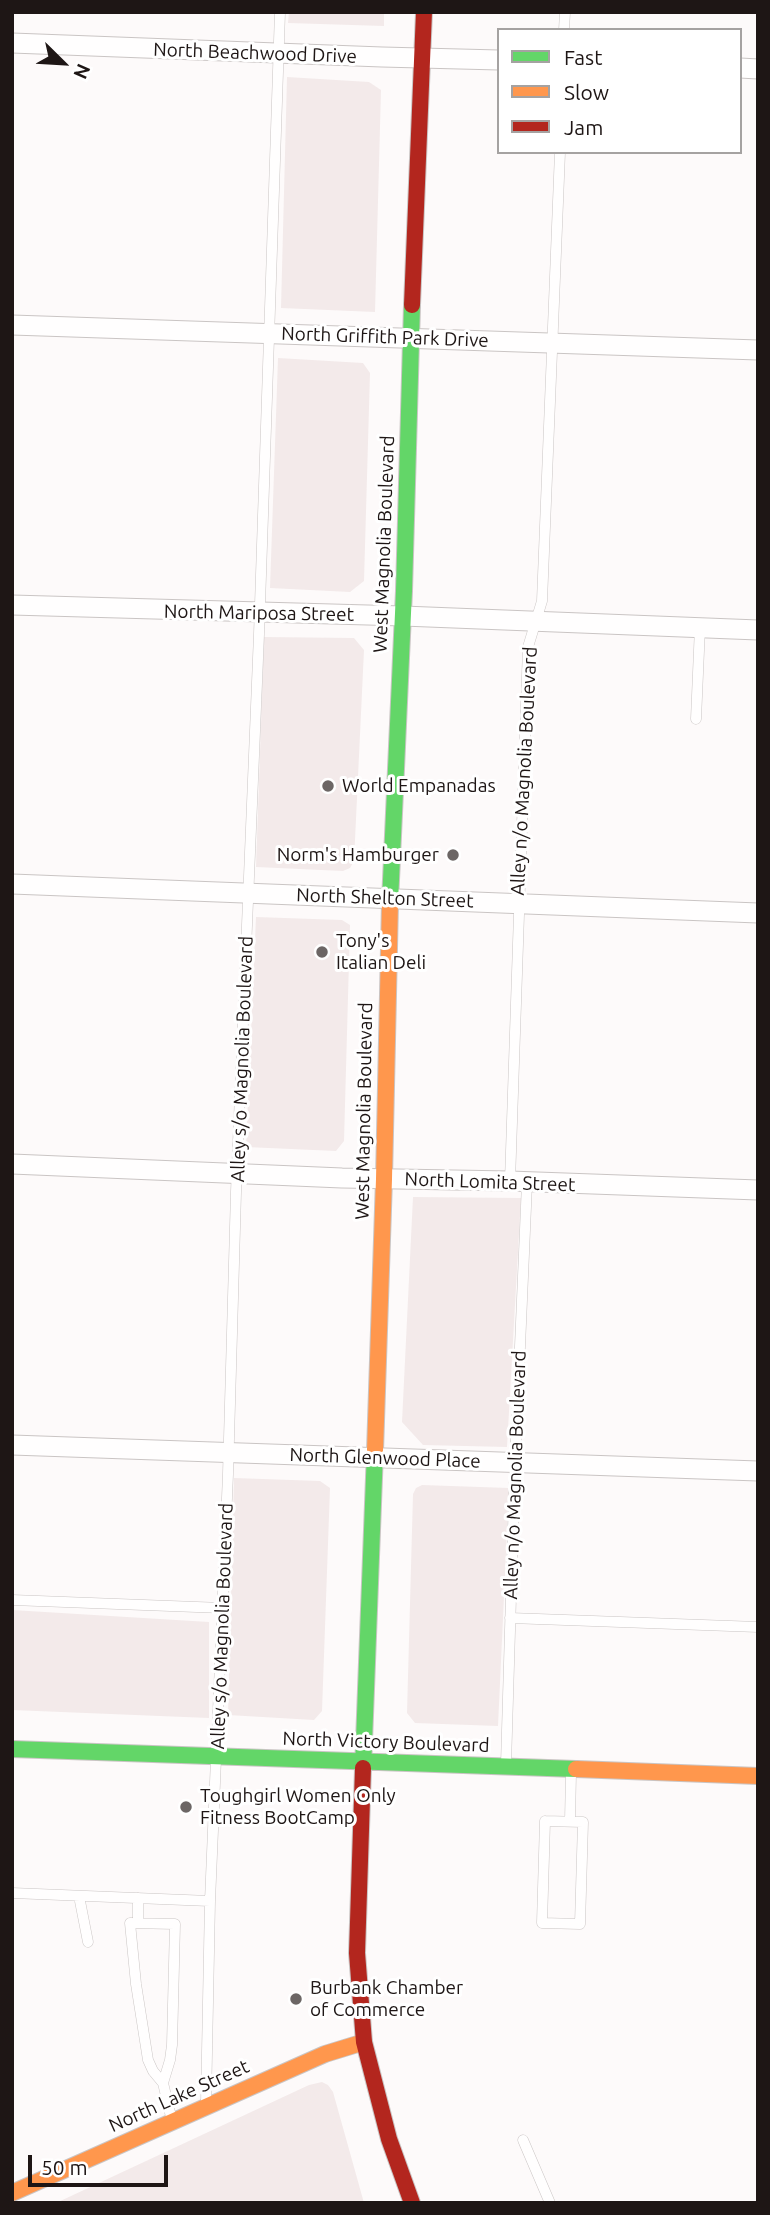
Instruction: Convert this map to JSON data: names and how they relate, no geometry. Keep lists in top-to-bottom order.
{
  "streets": {
    "main road": ["West Magnolia Boulevard", "North Victory Boulevard", "North Lake Street"],
    "street": [
      "North Beachwood Drive",
      "North Griffith Park Drive",
      "North Mariposa Street",
      "North Shelton Street",
      "North Lomita Street",
      "North Glenwood Place"
    ],
    "lane": ["Alley n/o Magnolia Boulevard", "Alley s/o Magnolia Boulevard"]
  },
  "crossings": [
    ["North Beachwood Drive", "West Magnolia Boulevard"],
    ["North Beachwood Drive", "Alley s/o Magnolia Boulevard"],
    ["North Griffith Park Drive", "West Magnolia Boulevard"],
    ["North Griffith Park Drive", "Alley n/o Magnolia Boulevard"],
    ["North Griffith Park Drive", "Alley s/o Magnolia Boulevard"],
    ["West Magnolia Boulevard", "North Mariposa Street"],
    ["West Magnolia Boulevard", "North Shelton Street"],
    ["West Magnolia Boulevard", "North Lomita Street"],
    ["West Magnolia Boulevard", "North Glenwood Place"],
    ["West Magnolia Boulevard", "North Victory Boulevard"],
    ["West Magnolia Boulevard", "North Lake Street"],
    ["North Mariposa Street", "Alley n/o Magnolia Boulevard"],
    ["North Mariposa Street", "Alley s/o Magnolia Boulevard"],
    ["Alley n/o Magnolia Boulevard", "North Shelton Street"],
    ["Alley n/o Magnolia Boulevard", "North Lomita Street"],
    ["Alley n/o Magnolia Boulevard", "North Glenwood Place"],
    ["Alley n/o Magnolia Boulevard", "North Victory Boulevard"],
    ["North Shelton Street", "Alley s/o Magnolia Boulevard"],
    ["Alley s/o Magnolia Boulevard", "North Lomita Street"],
    ["Alley s/o Magnolia Boulevard", "North Glenwood Place"],
    ["Alley s/o Magnolia Boulevard", "North Victory Boulevard"],
    ["Alley s/o Magnolia Boulevard", "North Lake Street"]
  ],
  "places": [
    "World Empanadas",
    "Norm's Hamburger",
    "Tony's Italian Deli",
    "Toughgirl Women Only Fitness BootCamp",
    "Burbank Chamber of Commerce"
  ],
  "legend": ["Fast", "Slow", "Jam"],
  "scale_bar": "50 m",
  "north": "bottom right"
}
